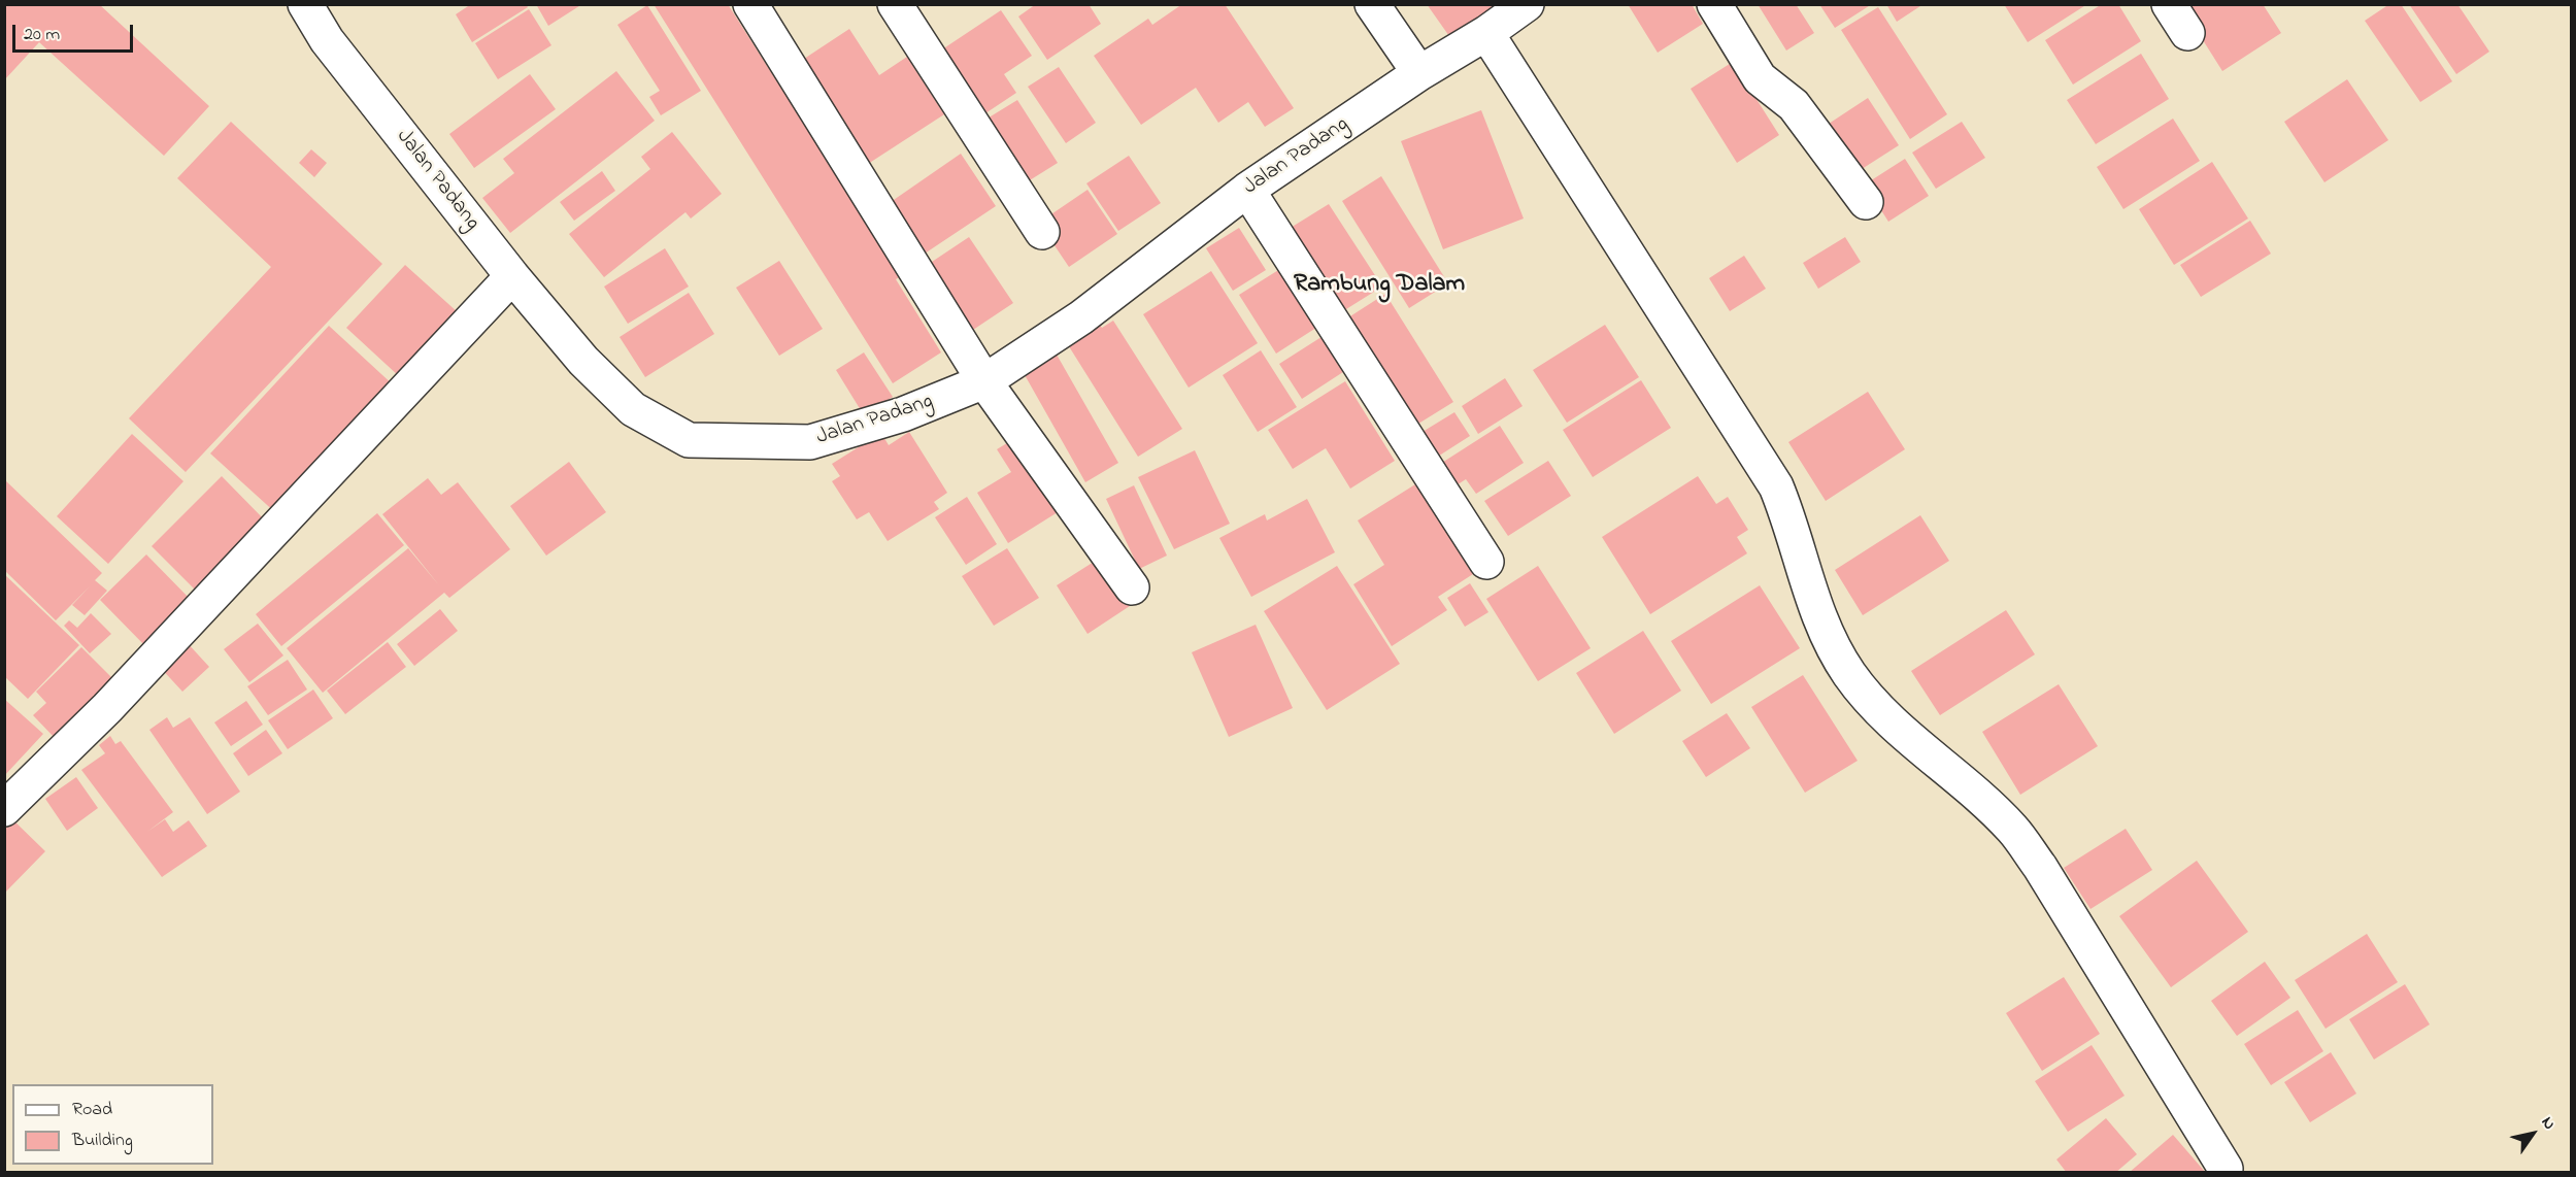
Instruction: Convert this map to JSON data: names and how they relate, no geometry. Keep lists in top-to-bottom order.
{
  "streets": {
    "street": ["Jalan Padang"]
  },
  "districts": ["Rambung Dalam"],
  "legend": ["Road", "Building"],
  "scale_bar": "20 m",
  "north": "top right"
}
